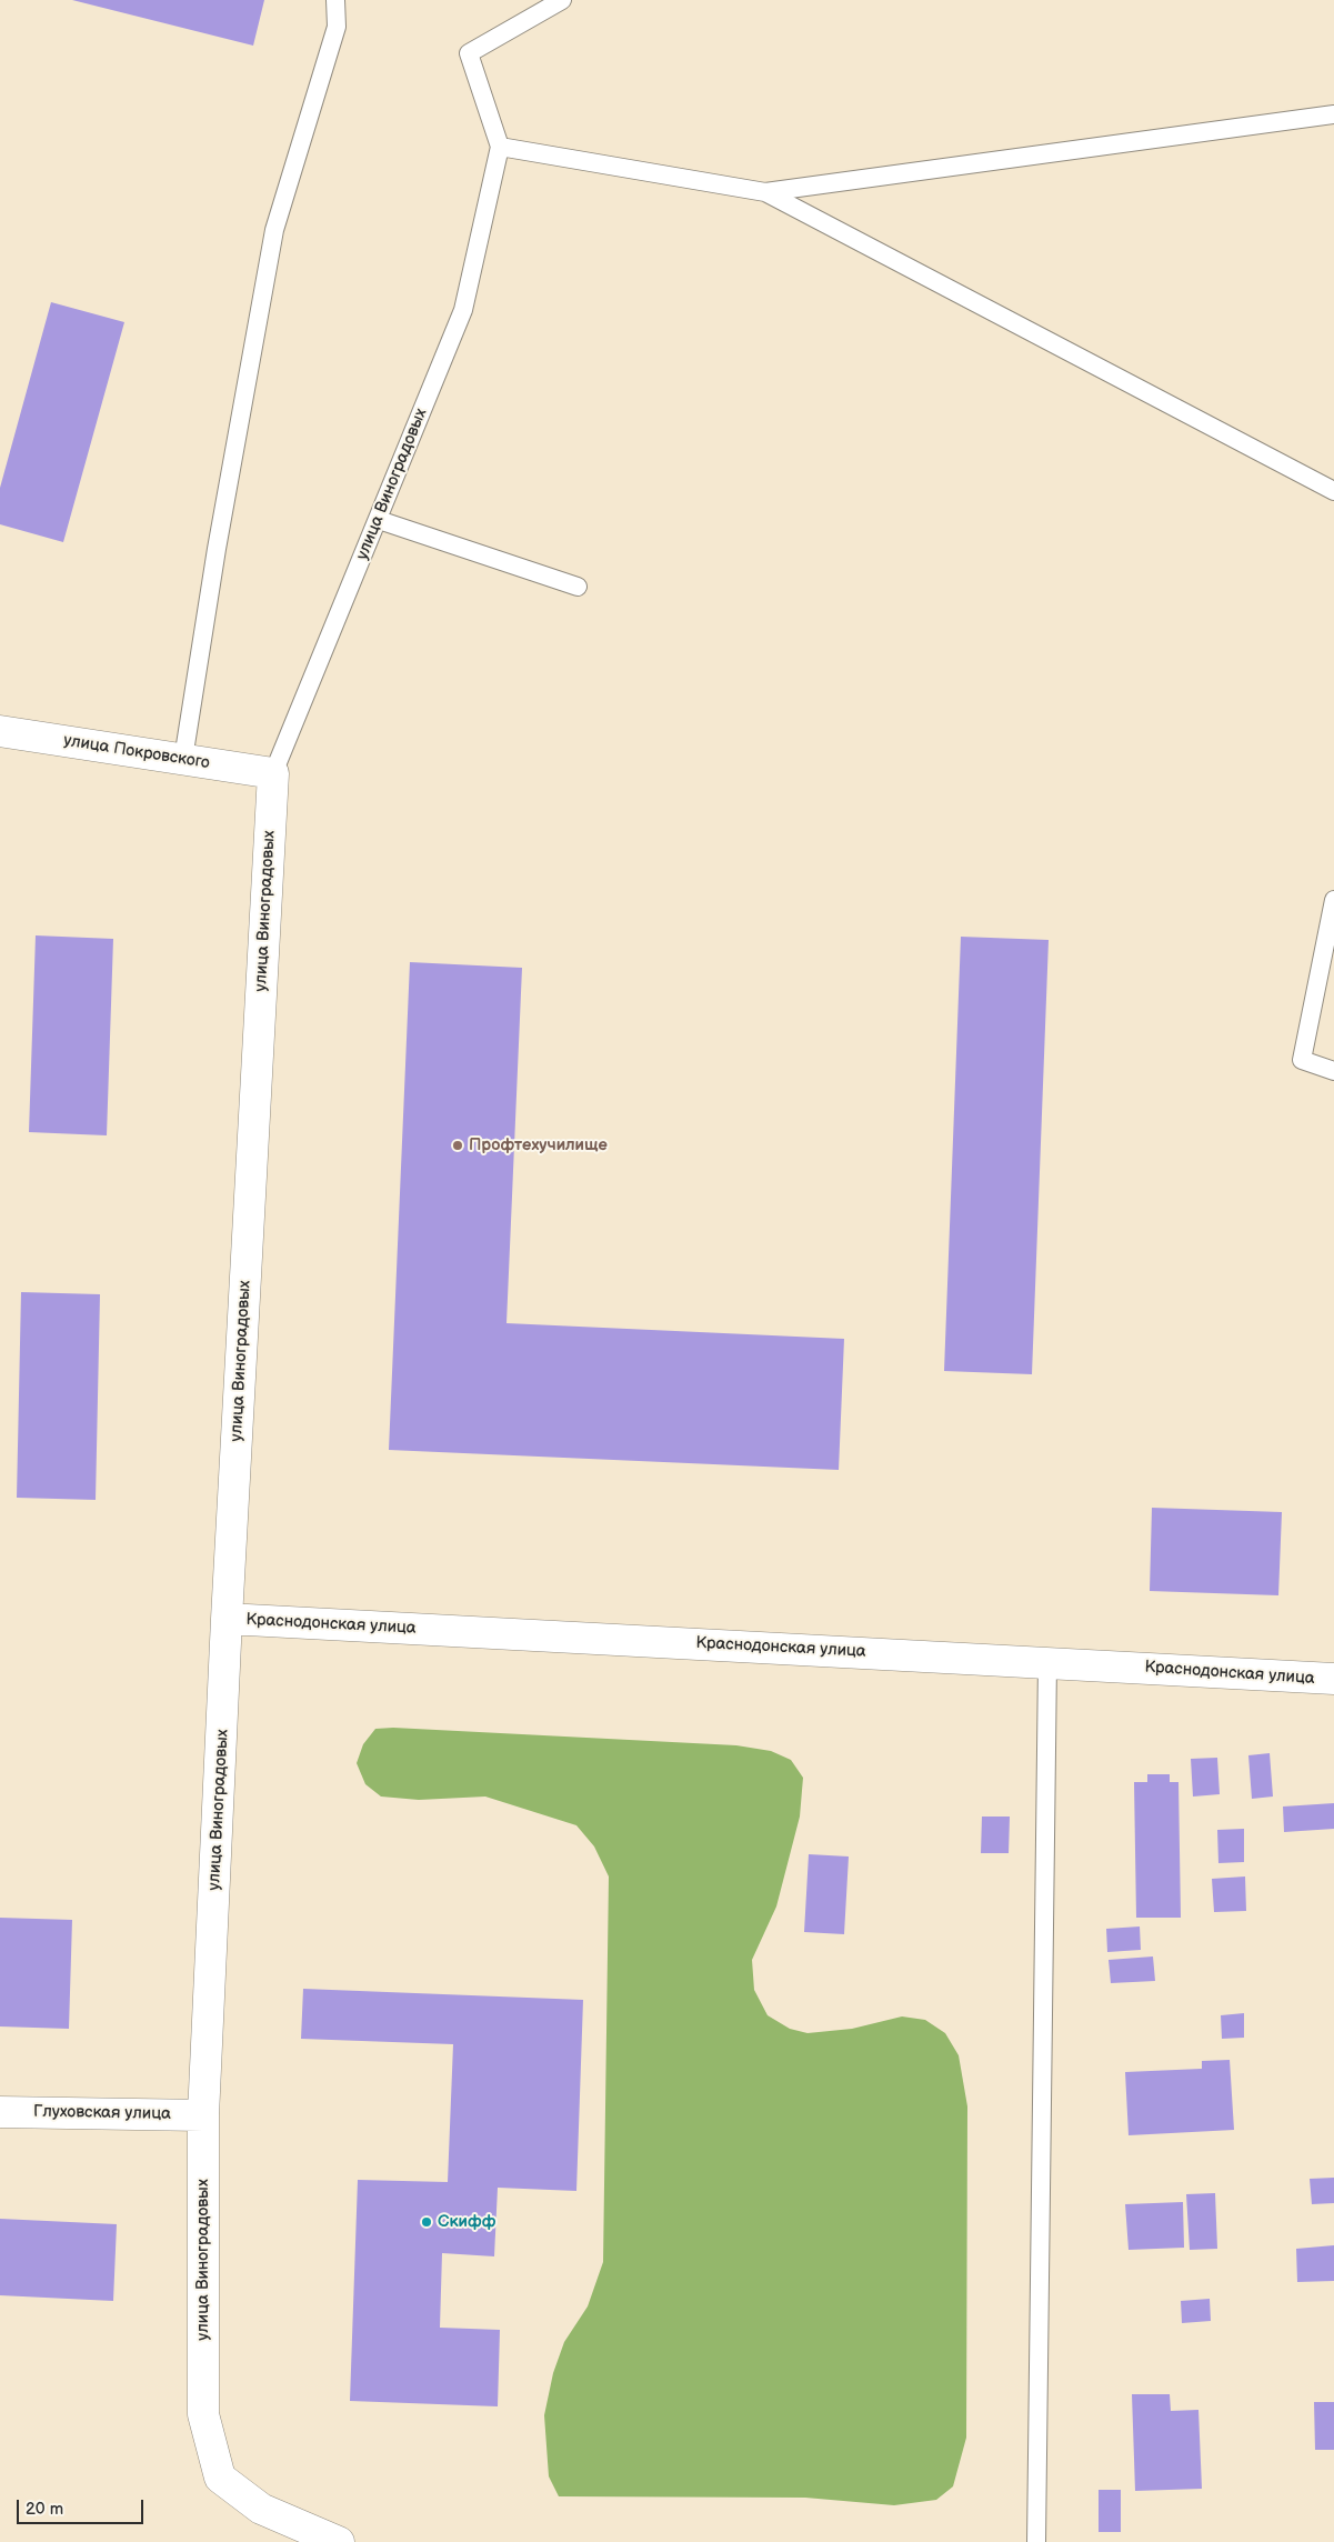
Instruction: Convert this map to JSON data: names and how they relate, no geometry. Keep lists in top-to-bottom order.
{
  "streets": {
    "street": [
      "улица Виноградовых",
      "улица Покровского",
      "Краснодонская улица",
      "Глуховская улица"
    ]
  },
  "crossings": [
    ["улица Виноградовых", "улица Покровского"],
    ["улица Виноградовых", "Краснодонская улица"],
    ["улица Виноградовых", "Глуховская улица"]
  ],
  "places": ["Профтехучилище", "Скифф"],
  "scale_bar": "20 m"
}
